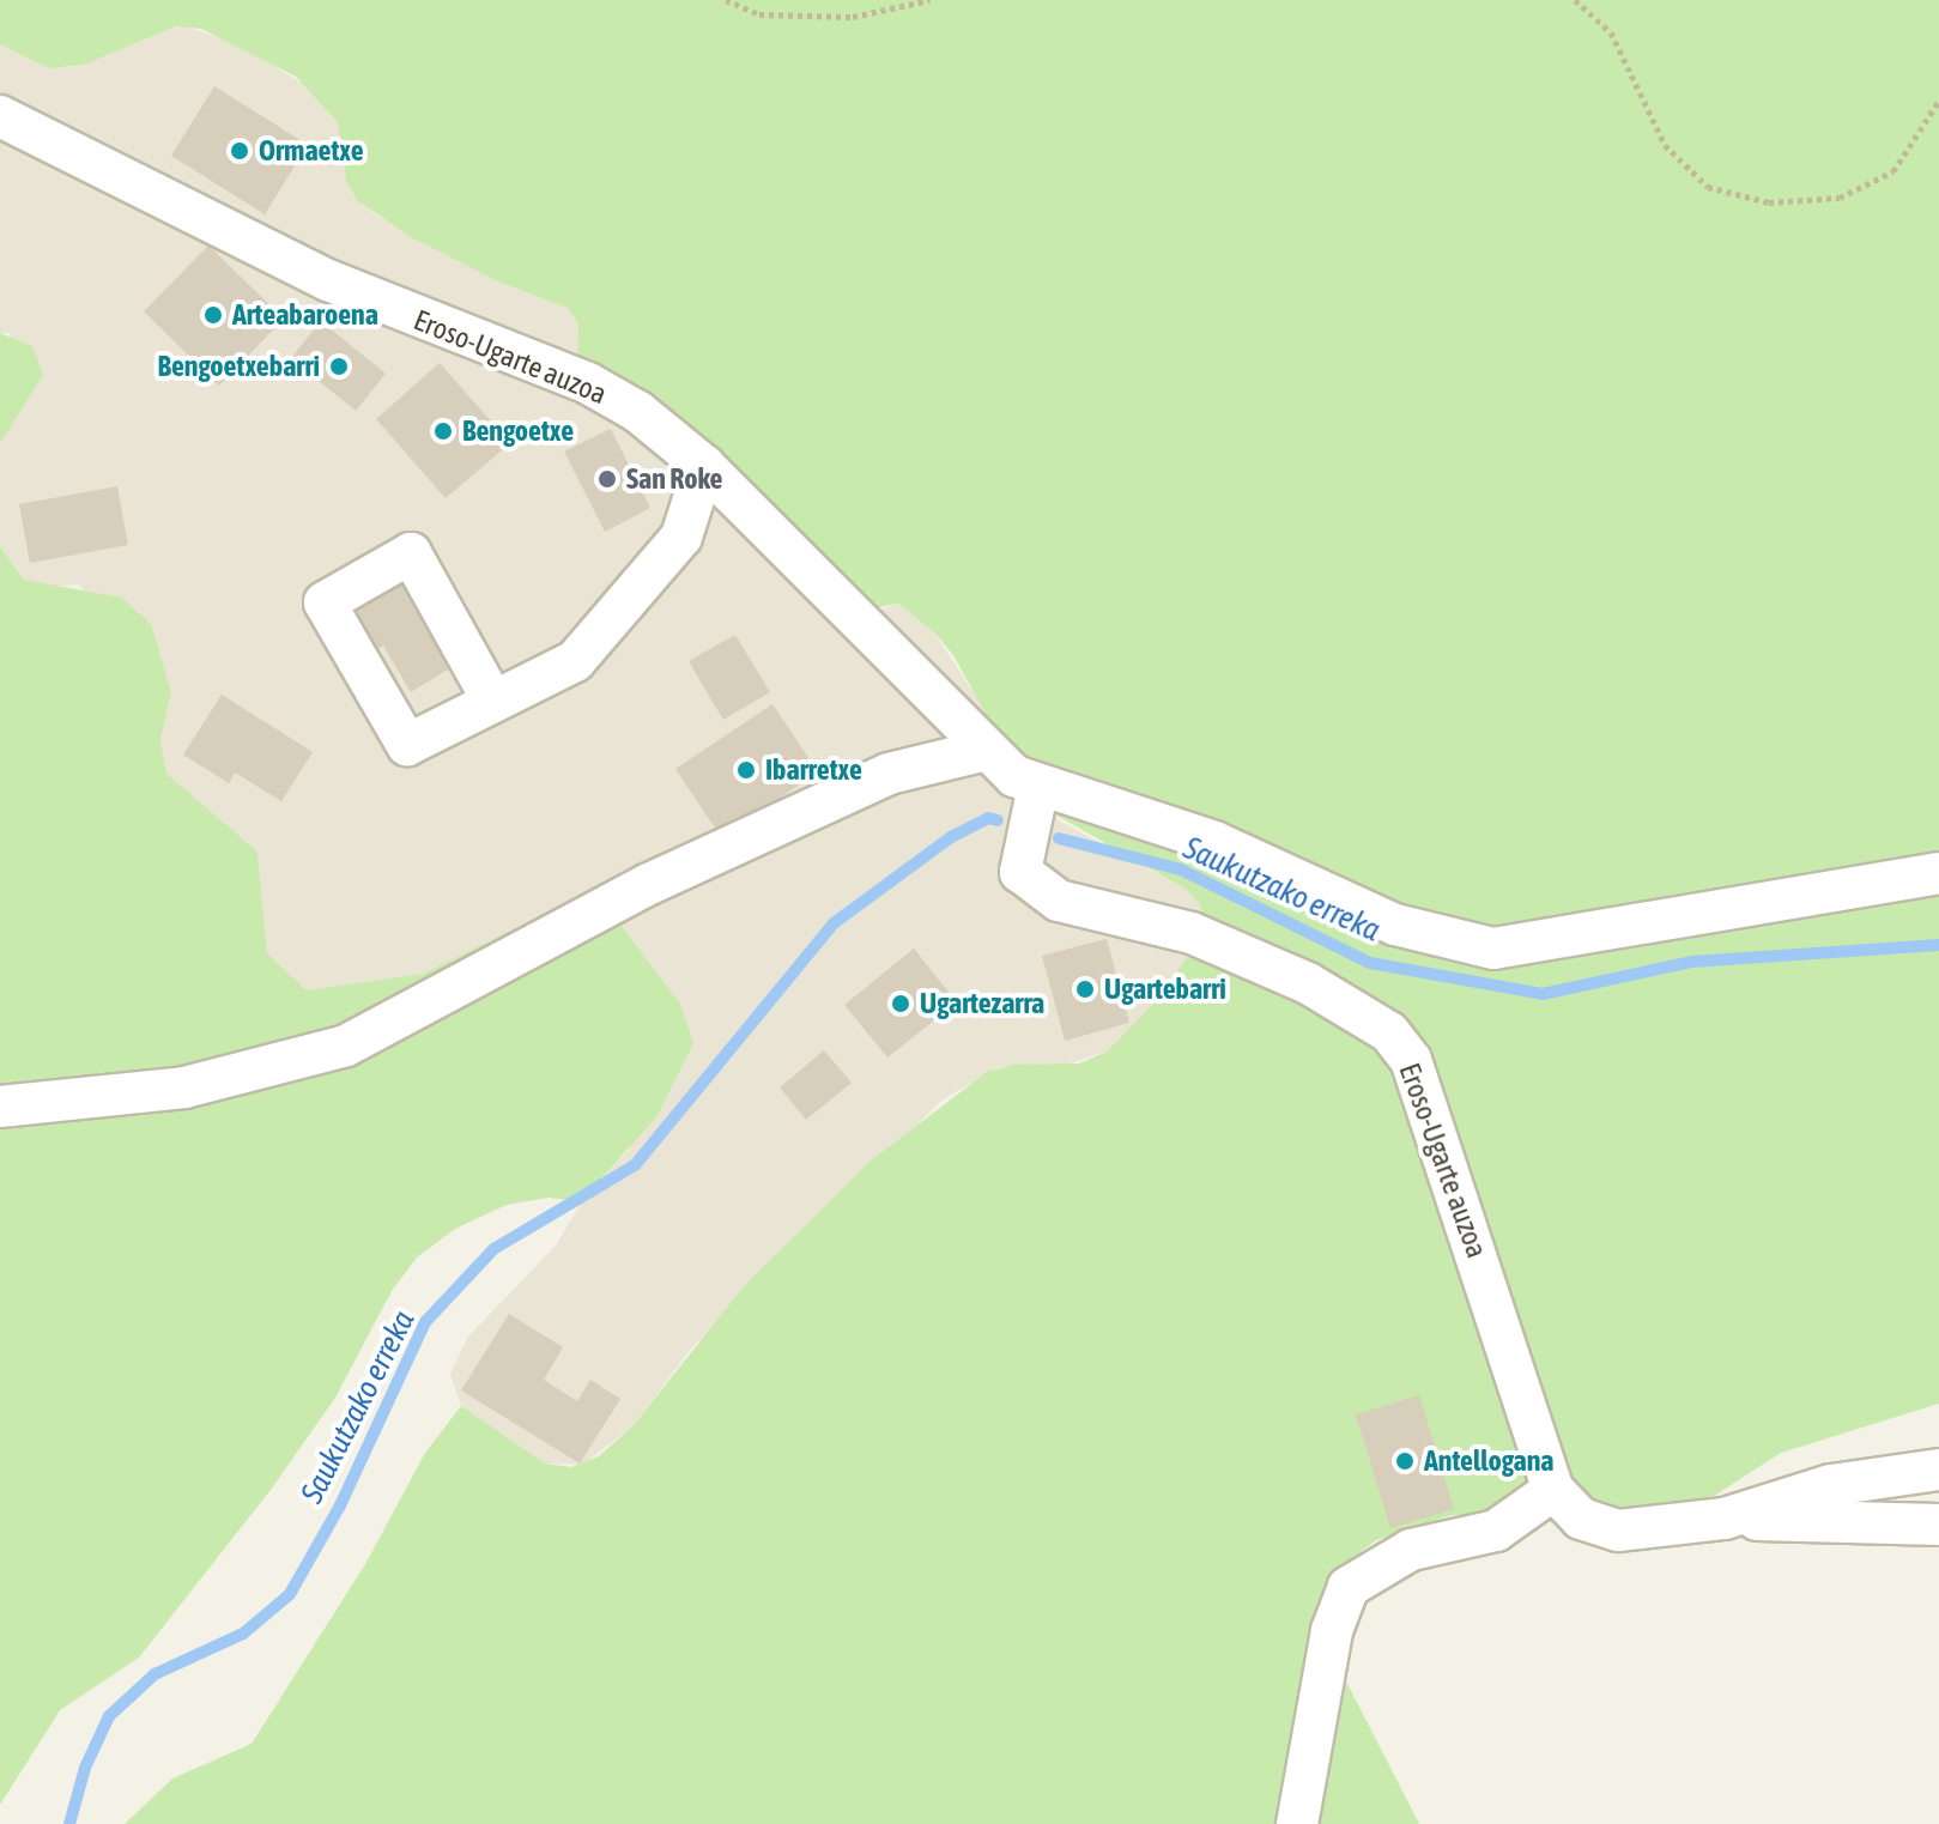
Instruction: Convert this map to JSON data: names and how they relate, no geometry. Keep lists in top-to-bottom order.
{
  "streets": {
    "street": ["Eroso-Ugarte auzoa"]
  },
  "water": ["Saukutzako erreka"],
  "places": [
    "Ormaetxe",
    "Arteabaroena",
    "Bengoetxebarri",
    "Bengoetxe",
    "San Roke",
    "Ibarretxe",
    "Ugartebarri",
    "Ugartezarra",
    "Antellogana"
  ]
}
